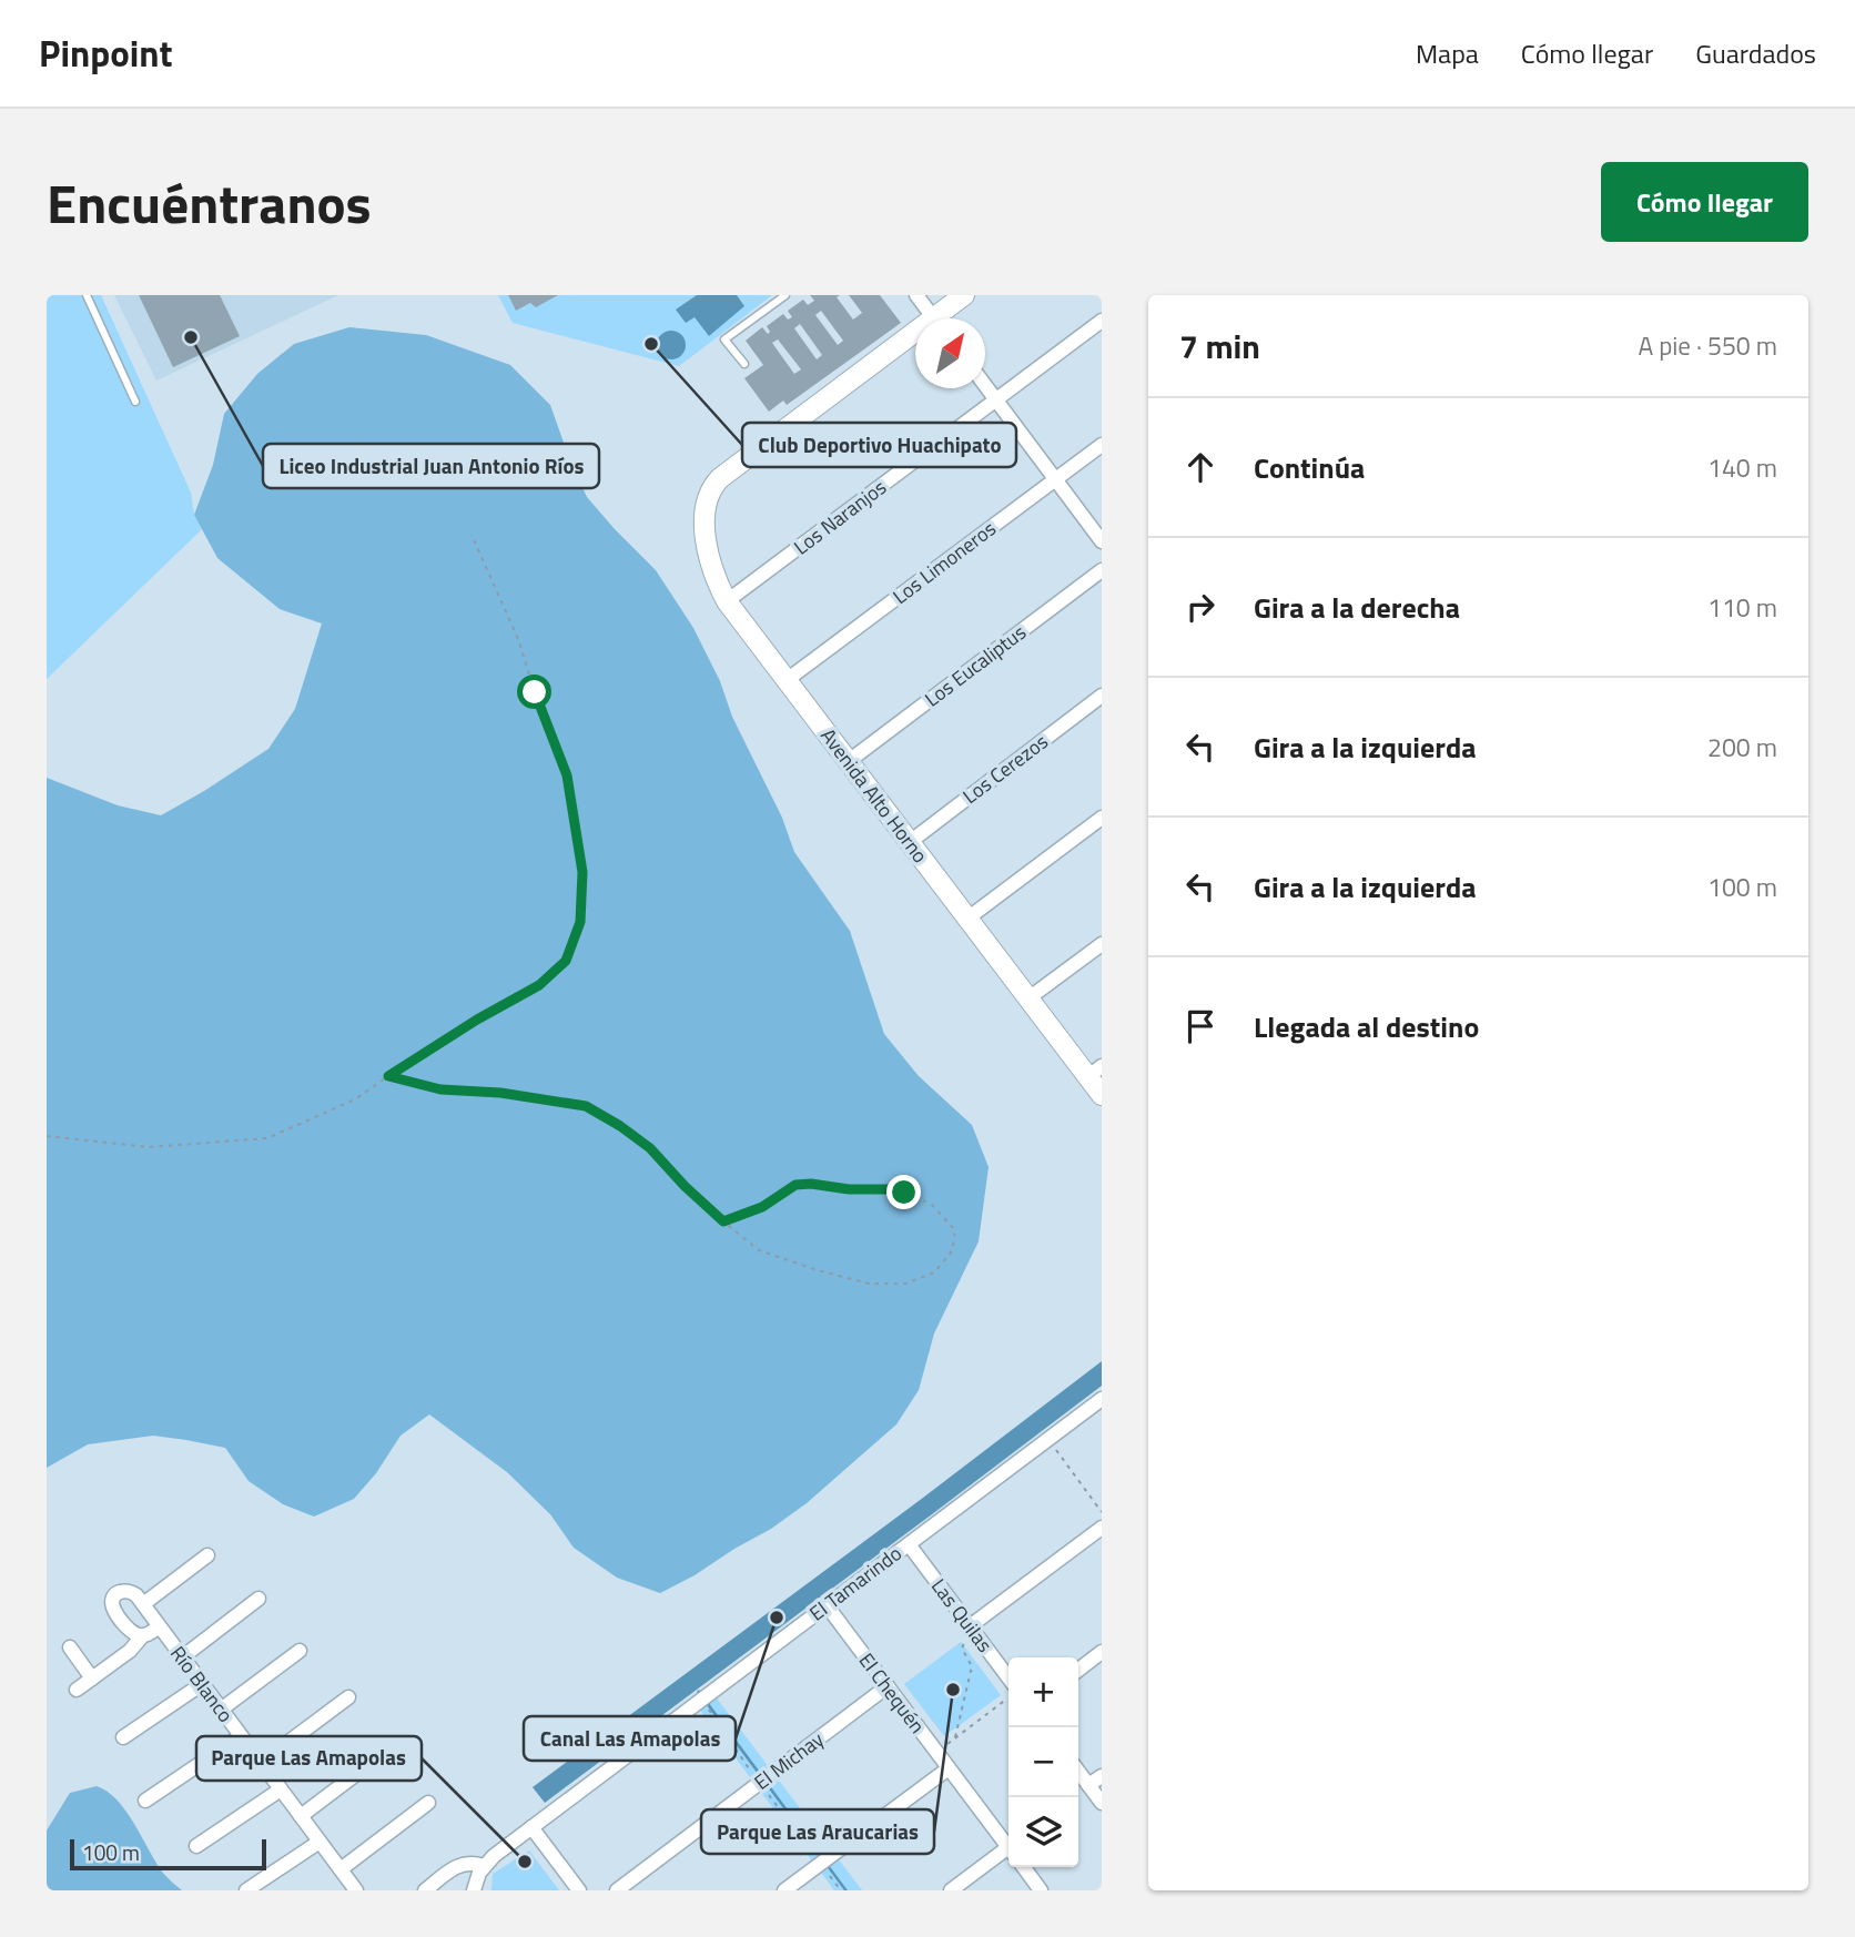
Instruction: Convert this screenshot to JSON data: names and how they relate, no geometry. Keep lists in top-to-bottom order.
{
  "streets": {
    "street": [
      "Los Naranjos",
      "Los Limoneros",
      "Los Eucaliptus",
      "Los Cerezos",
      "Avenida Alto Horno",
      "El Tamarindo",
      "Las Quilas",
      "Río Blanco",
      "El Chequén",
      "El Michay"
    ]
  },
  "crossings": [
    ["Los Naranjos", "Avenida Alto Horno"],
    ["Los Limoneros", "Avenida Alto Horno"],
    ["Los Eucaliptus", "Avenida Alto Horno"],
    ["Los Cerezos", "Avenida Alto Horno"],
    ["El Tamarindo", "Las Quilas"],
    ["El Tamarindo", "El Chequén"],
    ["El Chequén", "El Michay"]
  ],
  "places": [
    "Liceo Industrial Juan Antonio Ríos",
    "Club Deportivo Huachipato",
    "Canal Las Amapolas",
    "Parque Las Araucarias",
    "Parque Las Amapolas"
  ],
  "scale_bar": "100 m",
  "north": "top right",
  "page": {
    "header": "Pinpoint",
    "nav": ["Mapa", "Cómo llegar", "Guardados"],
    "title": "Encuéntranos",
    "buttons": "Cómo llegar",
    "heading": ["7 min", "A pie · 550 m"],
    "list": [
      ["Continúa", "140 m"],
      ["Gira a la derecha", "110 m"],
      ["Gira a la izquierda", "200 m"],
      ["Gira a la izquierda", "100 m"],
      "Llegada al destino"
    ],
    "map_buttons": ["+", "−"],
    "scale": "100 m"
  }
}
